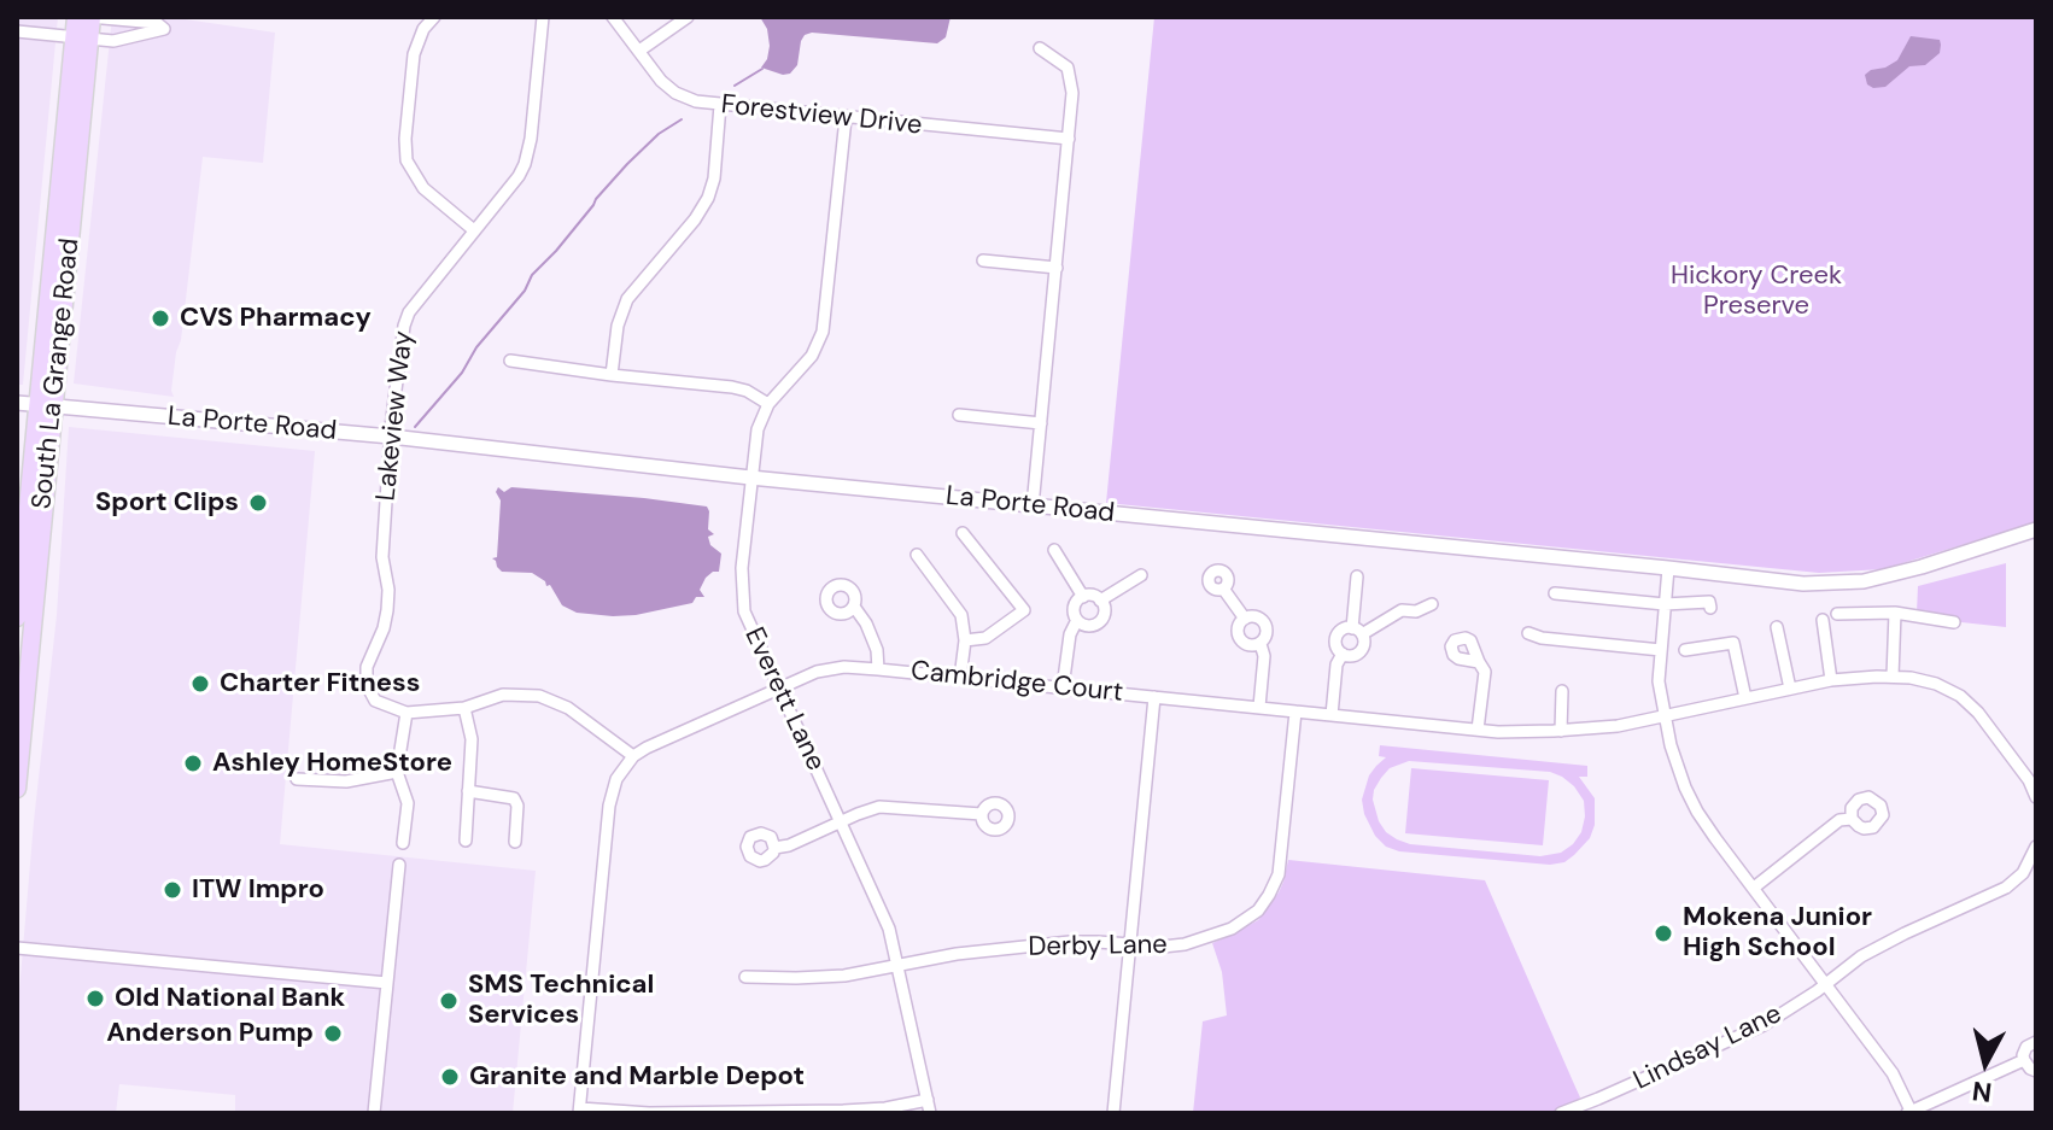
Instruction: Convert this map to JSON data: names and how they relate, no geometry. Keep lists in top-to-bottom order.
{
  "streets": {
    "main road": ["South La Grange Road"],
    "street": [
      "Forestview Drive",
      "Lakeview Way",
      "La Porte Road",
      "Cambridge Court",
      "Everett Lane",
      "Derby Lane",
      "Lindsay Lane"
    ]
  },
  "crossings": [
    ["Forestview Drive", "Everett Lane"],
    ["South La Grange Road", "La Porte Road"],
    ["Lakeview Way", "La Porte Road"],
    ["La Porte Road", "Everett Lane"],
    ["Cambridge Court", "Everett Lane"],
    ["Cambridge Court", "Derby Lane"],
    ["Everett Lane", "Derby Lane"]
  ],
  "parks": ["Hickory Creek Preserve"],
  "places": [
    "CVS Pharmacy",
    "Sport Clips",
    "Charter Fitness",
    "Ashley HomeStore",
    "ITW Impro",
    "Mokena Junior High School",
    "Old National Bank",
    "SMS Technical Services",
    "Anderson Pump",
    "Granite and Marble Depot"
  ],
  "north": "bottom"
}
